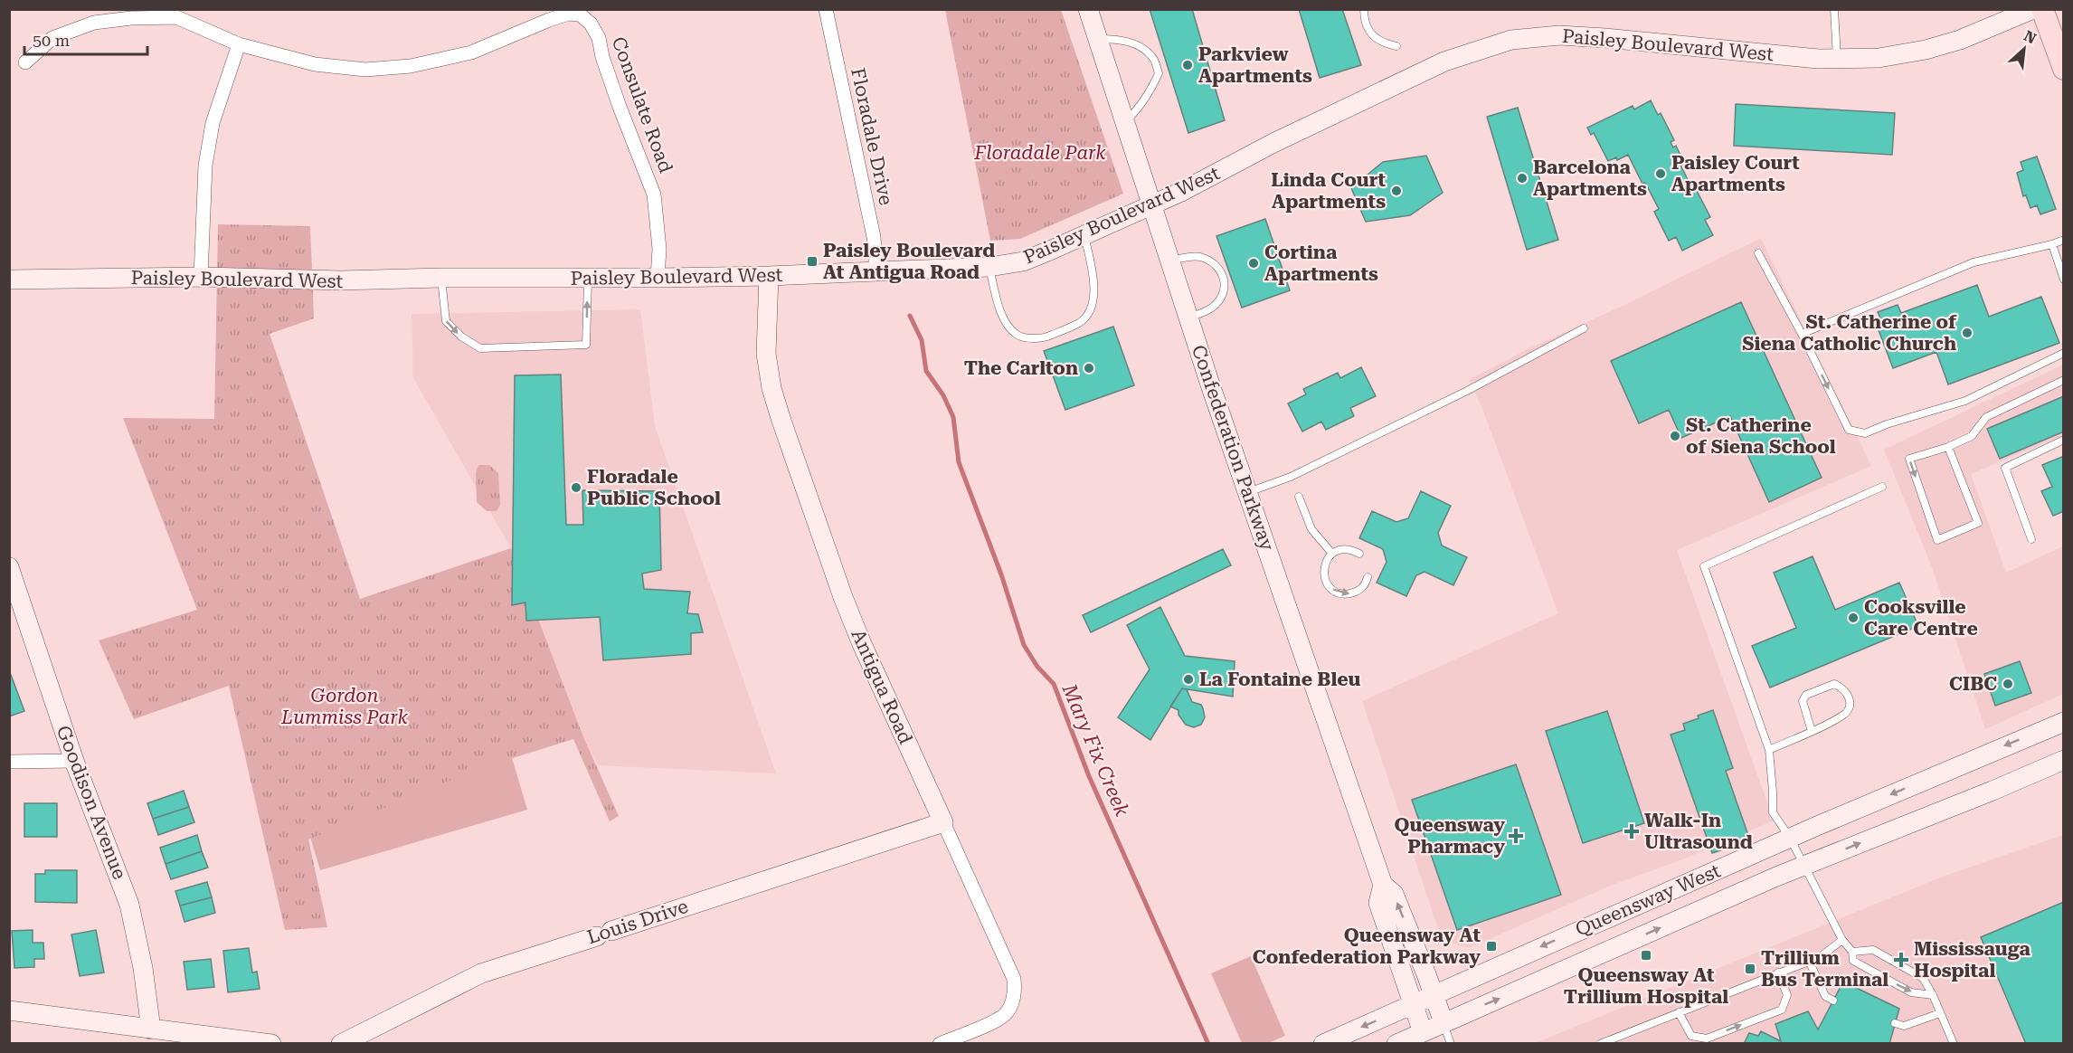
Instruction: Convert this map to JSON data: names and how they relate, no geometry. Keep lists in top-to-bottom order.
{
  "streets": {
    "street": [
      "Paisley Boulevard West",
      "Consulate Road",
      "Floradale Drive",
      "Confederation Parkway",
      "Antigua Road",
      "Goodison Avenue",
      "Queensway West",
      "Louis Drive"
    ]
  },
  "crossings": [
    ["Paisley Boulevard West", "Consulate Road"],
    ["Paisley Boulevard West", "Floradale Drive"],
    ["Paisley Boulevard West", "Confederation Parkway"],
    ["Paisley Boulevard West", "Antigua Road"],
    ["Confederation Parkway", "Queensway West"],
    ["Antigua Road", "Louis Drive"]
  ],
  "water": ["Mary Fix Creek"],
  "parks": ["Floradale Park", "Gordon Lummiss Park"],
  "places": {
    "other": [
      "Parkview Apartments",
      "Paisley Court Apartments",
      "Barcelona Apartments",
      "Linda Court Apartments",
      "Cortina Apartments",
      "St. Catherine of Siena Catholic Church",
      "The Carlton",
      "St. Catherine of Siena School",
      "Floradale Public School",
      "Cooksville Care Centre",
      "La Fontaine Bleu",
      "CIBC"
    ],
    "transit": [
      "Paisley Boulevard At Antigua Road",
      "Queensway At Confederation Parkway",
      "Queensway At Trillium Hospital",
      "Trillium Bus Terminal"
    ],
    "health": ["Walk-In Ultrasound", "Queensway Pharmacy", "Mississauga Hospital"]
  },
  "scale_bar": "50 m",
  "north": "top right"
}
